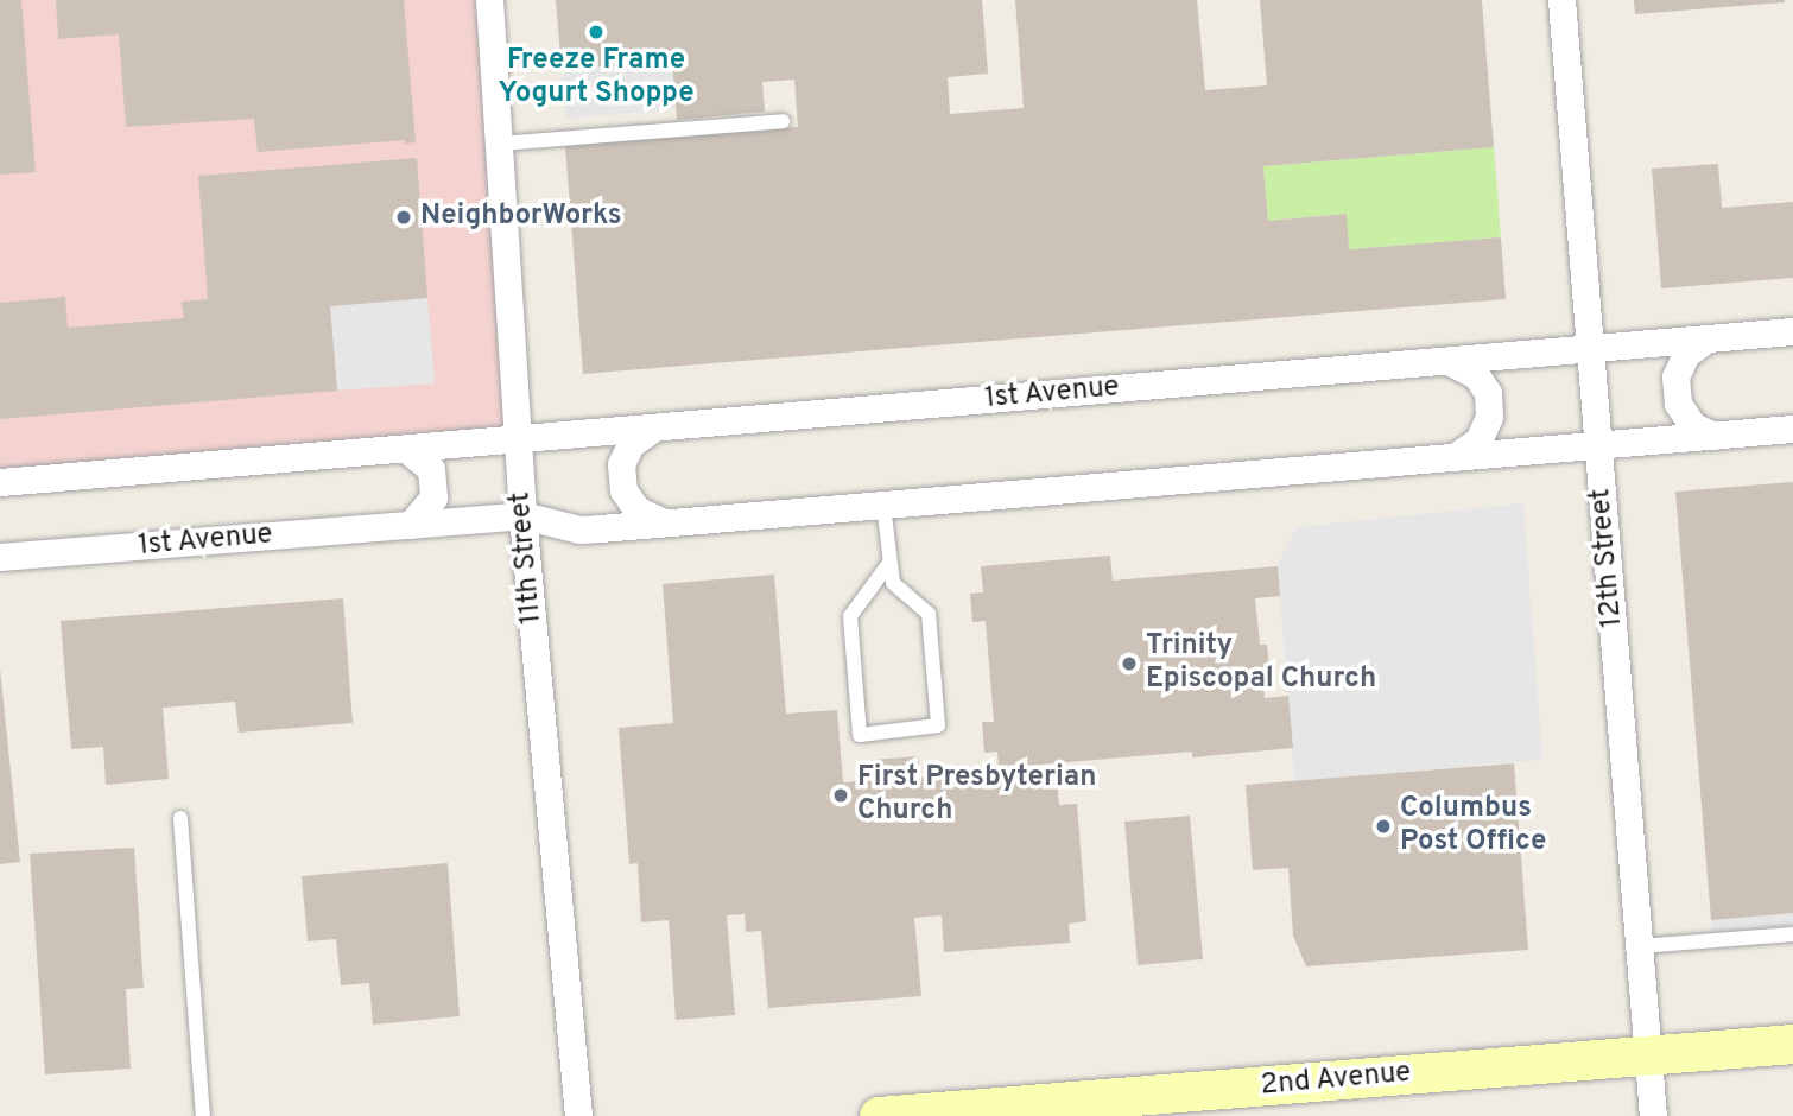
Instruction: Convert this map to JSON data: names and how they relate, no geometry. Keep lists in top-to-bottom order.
{
  "streets": {
    "main road": ["2nd Avenue"],
    "street": ["1st Avenue", "11th Street", "12th Street"]
  },
  "crossings": [
    ["1st Avenue", "11th Street"],
    ["1st Avenue", "12th Street"],
    ["12th Street", "2nd Avenue"]
  ],
  "places": [
    "Freeze Frame Yogurt Shoppe",
    "NeighborWorks",
    "Trinity Episcopal Church",
    "First Presbyterian Church",
    "Columbus Post Office"
  ]
}
